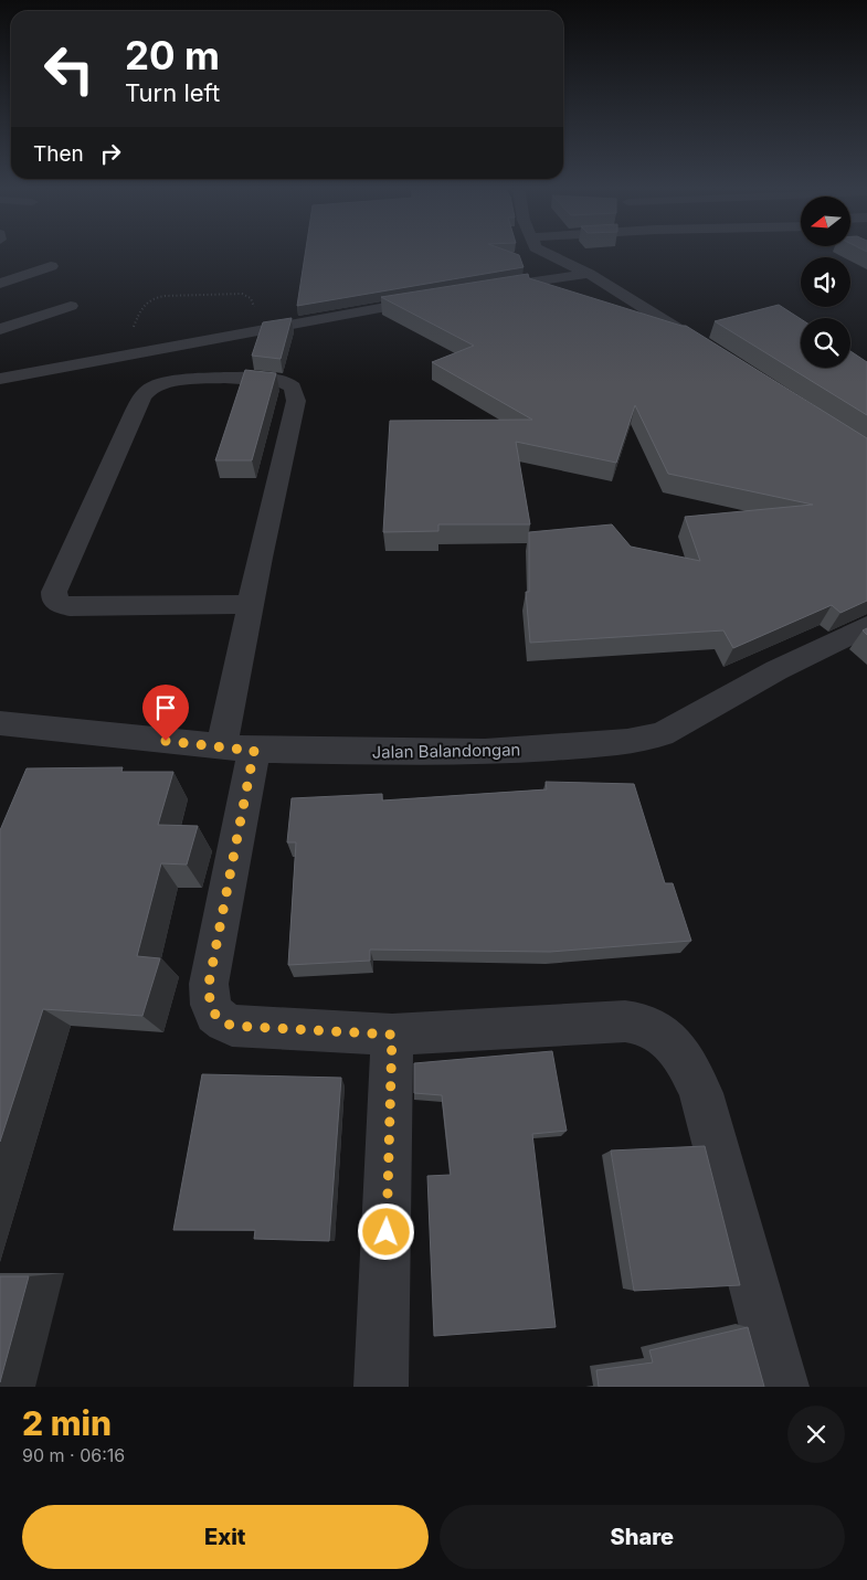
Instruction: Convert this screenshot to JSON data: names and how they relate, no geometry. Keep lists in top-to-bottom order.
{
  "streets": {
    "street": ["Jalan Balandongan"]
  },
  "north": "left",
  "page": {
    "turn": ["20 m", "Turn left"],
    "then": "Then",
    "heading": ["2 min", "90 m · 06:16"],
    "buttons": ["Exit", "Share"]
  }
}
